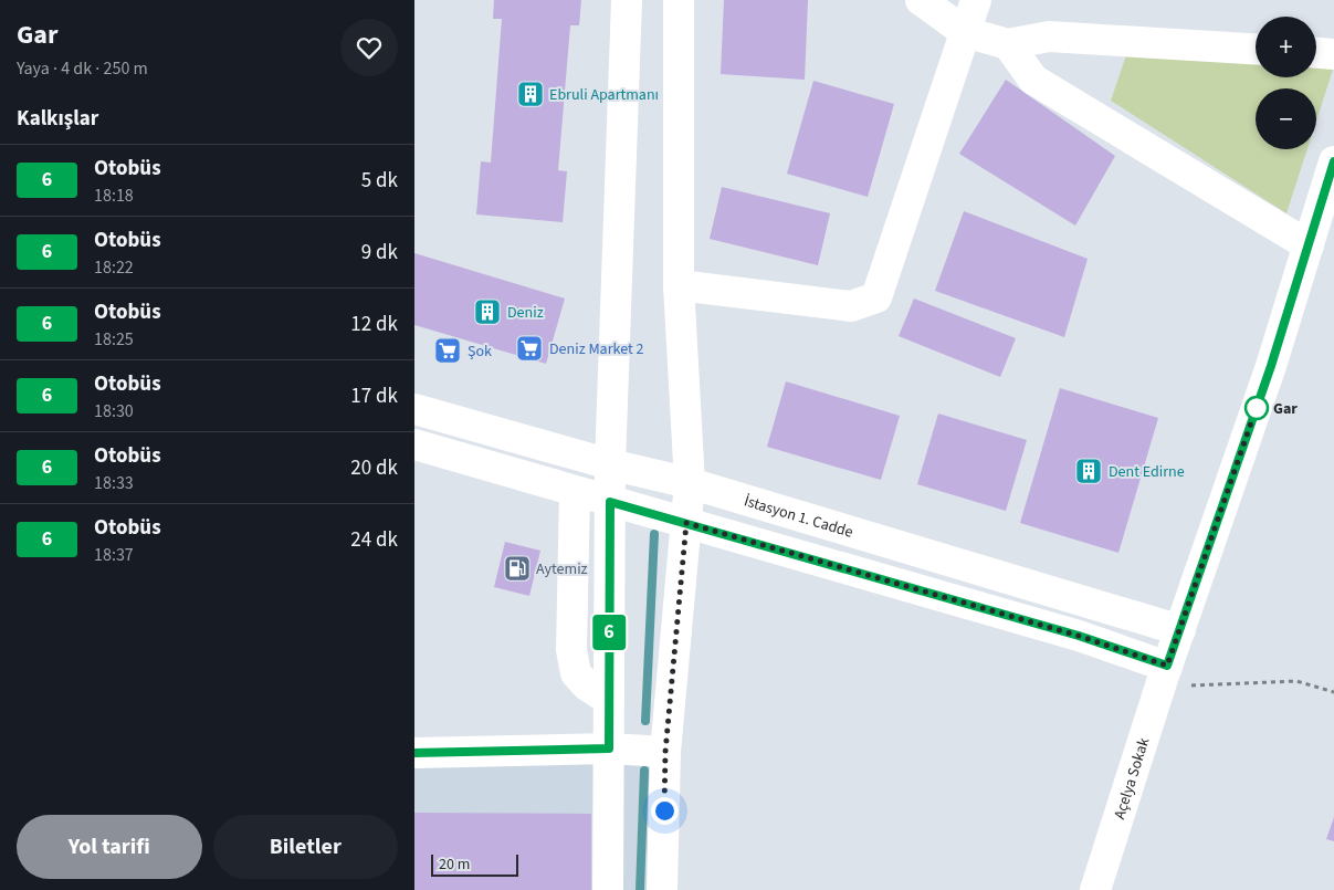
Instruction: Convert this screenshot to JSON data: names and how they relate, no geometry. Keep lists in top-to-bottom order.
{
  "streets": {
    "street": ["İstasyon 1. Cadde", "Açelya Sokak"]
  },
  "crossings": [
    ["İstasyon 1. Cadde", "Açelya Sokak"]
  ],
  "places": {
    "building": ["Ebruli Apartmanı", "Deniz", "Dent Edirne"],
    "supermarket": ["Deniz Market 2", "Şok"],
    "other": ["Gar"],
    "fuel station": ["Aytemiz"]
  },
  "lines": ["bus line 6"],
  "scale_bar": "20 m",
  "page": {
    "heading": [
      ["Gar", "Yaya · 4 dk · 250 m"],
      "Kalkışlar"
    ],
    "on_map": "6",
    "map_buttons": ["+", "−"],
    "list": [
      {
        "mark": "6",
        "name": "Otobüs",
        "note": "18:18",
        "value": "5 dk"
      },
      {
        "mark": "6",
        "name": "Otobüs",
        "note": "18:22",
        "value": "9 dk"
      },
      {
        "mark": "6",
        "name": "Otobüs",
        "note": "18:25",
        "value": "12 dk"
      },
      {
        "mark": "6",
        "name": "Otobüs",
        "note": "18:30",
        "value": "17 dk"
      },
      {
        "mark": "6",
        "name": "Otobüs",
        "note": "18:33",
        "value": "20 dk"
      },
      {
        "mark": "6",
        "name": "Otobüs",
        "note": "18:37",
        "value": "24 dk"
      }
    ],
    "buttons": ["Yol tarifi", "Biletler"],
    "scale": "20 m"
  }
}
